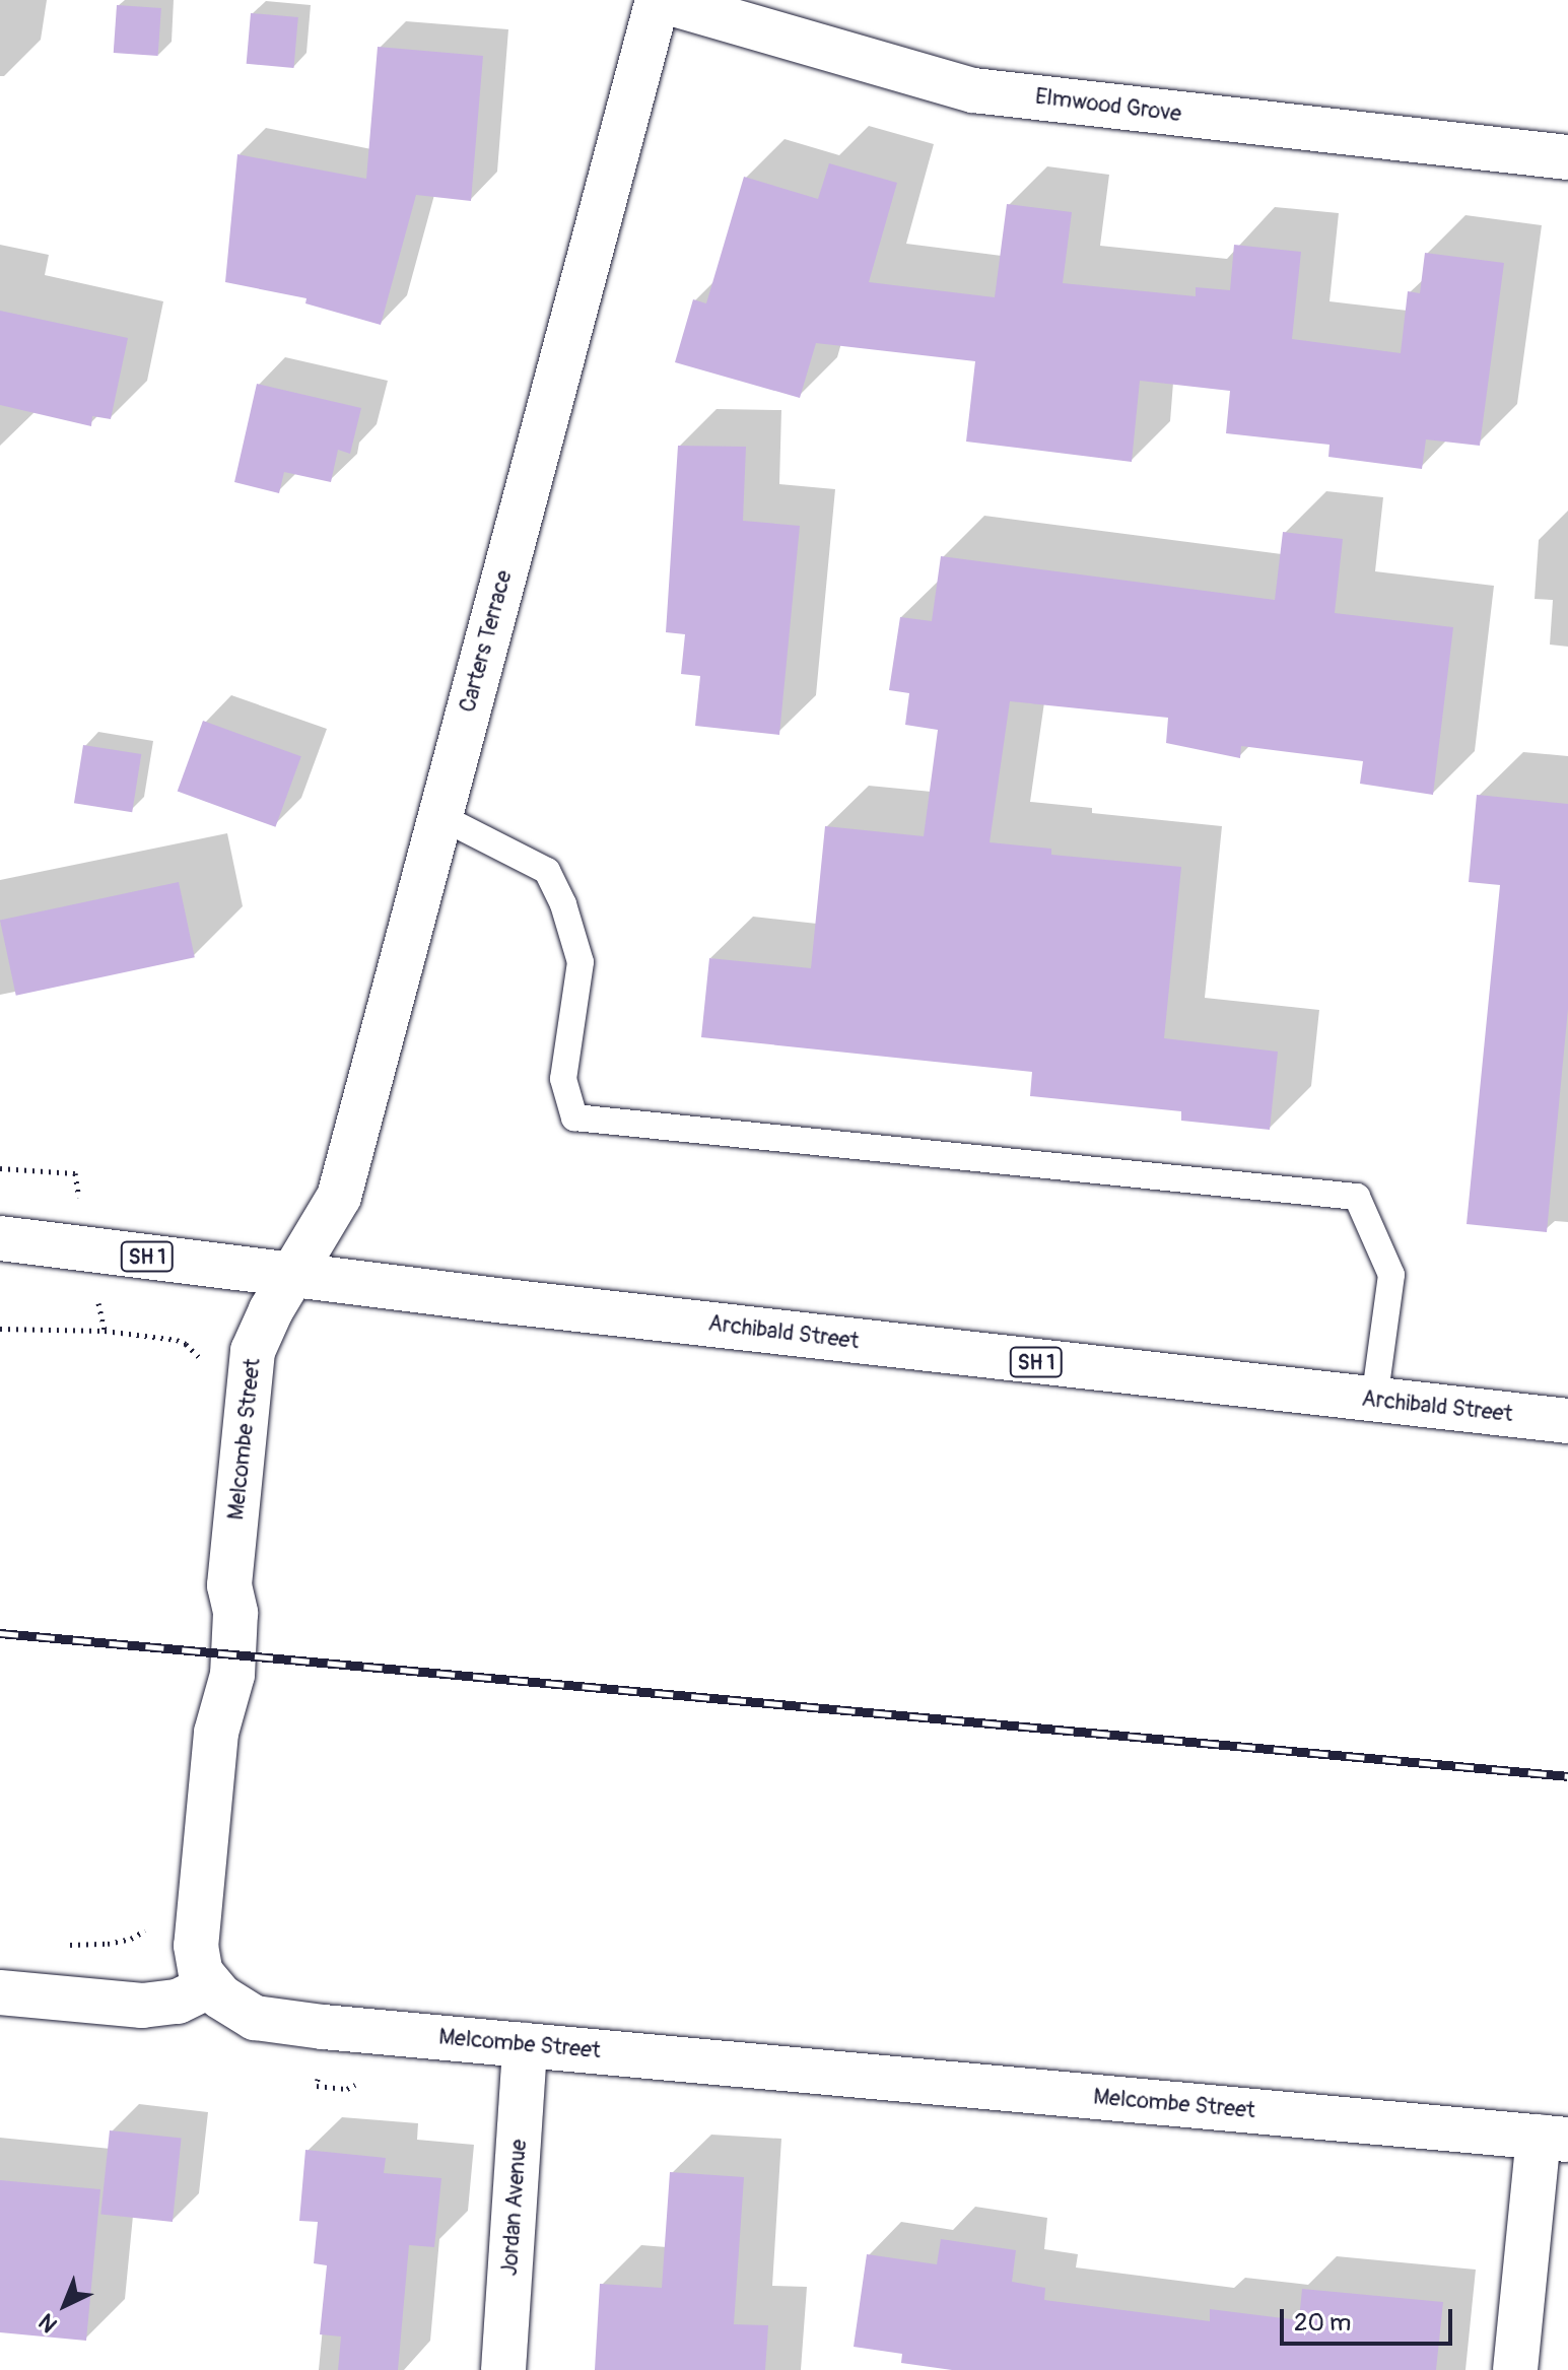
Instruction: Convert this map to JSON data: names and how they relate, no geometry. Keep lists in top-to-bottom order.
{
  "streets": {
    "main road": [
      "Elmwood Grove",
      "Carters Terrace",
      "SH 1",
      "Archibald Street",
      "Melcombe Street",
      "Jordan Avenue"
    ]
  },
  "crossings": [
    ["Elmwood Grove", "Carters Terrace"],
    ["Carters Terrace", "Archibald Street"],
    ["Carters Terrace", "Melcombe Street"],
    ["Archibald Street", "Melcombe Street"],
    ["Melcombe Street", "Jordan Avenue"]
  ],
  "scale_bar": "20 m",
  "north": "bottom left"
}
